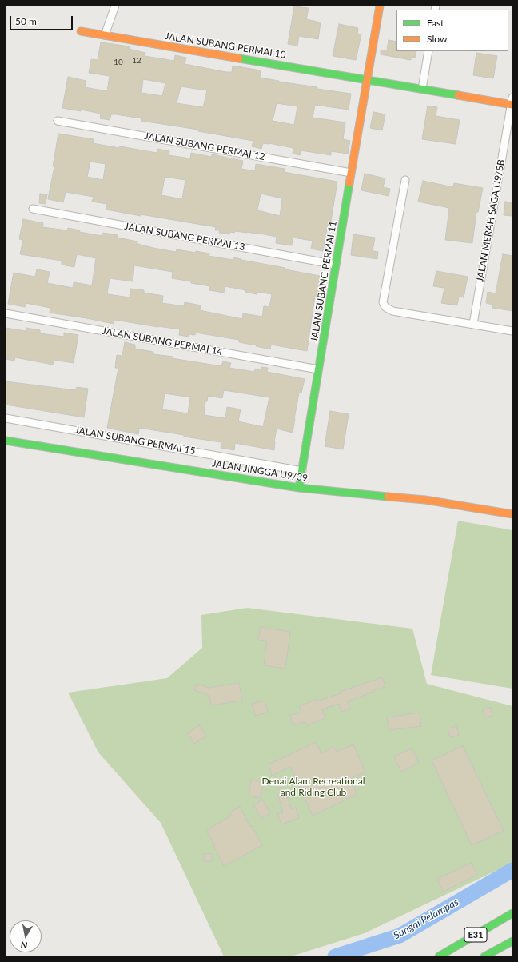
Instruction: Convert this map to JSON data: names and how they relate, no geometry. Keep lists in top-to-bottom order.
{
  "streets": {
    "main road": [
      "JALAN SUBANG PERMAI 10",
      "JALAN SUBANG PERMAI 11",
      "JALAN JINGGA U9/39",
      "E31"
    ],
    "street": [
      "JALAN SUBANG PERMAI 12",
      "JALAN MERAH SAGA U9/5B",
      "JALAN SUBANG PERMAI 13",
      "JALAN SUBANG PERMAI 14",
      "JALAN SUBANG PERMAI 15"
    ]
  },
  "crossings": [
    ["JALAN SUBANG PERMAI 10", "JALAN MERAH SAGA U9/5B"],
    ["JALAN SUBANG PERMAI 10", "JALAN SUBANG PERMAI 11"],
    ["JALAN SUBANG PERMAI 12", "JALAN SUBANG PERMAI 11"],
    ["JALAN SUBANG PERMAI 13", "JALAN SUBANG PERMAI 11"],
    ["JALAN SUBANG PERMAI 11", "JALAN SUBANG PERMAI 14"],
    ["JALAN SUBANG PERMAI 11", "JALAN SUBANG PERMAI 15"],
    ["JALAN SUBANG PERMAI 11", "JALAN JINGGA U9/39"]
  ],
  "water": ["Sungai Pelampas"],
  "parks": ["Denai Alam Recreational and Riding Club"],
  "house_numbers": ["12", "10"],
  "legend": ["Fast", "Slow"],
  "scale_bar": "50 m",
  "north": "bottom"
}
